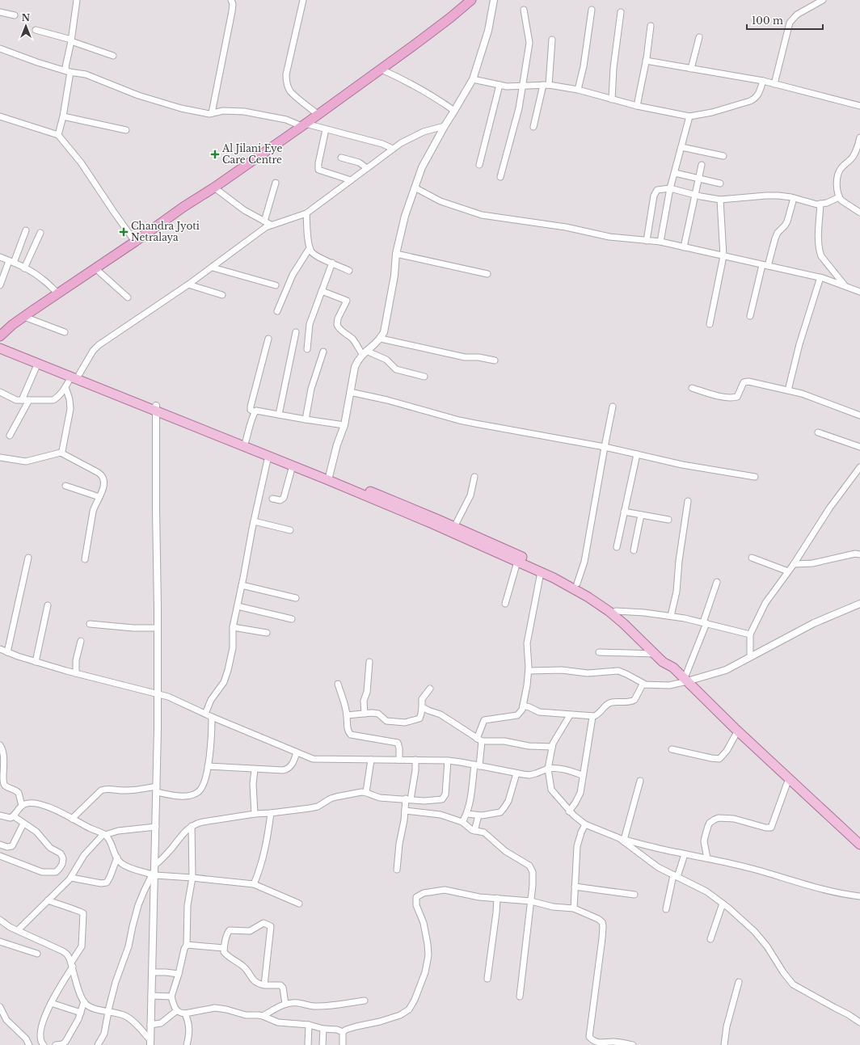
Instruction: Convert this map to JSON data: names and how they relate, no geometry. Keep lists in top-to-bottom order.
{
  "places": {
    "health": ["Al Jilani Eye Care Centre", "Chandra Jyoti Netralaya"]
  },
  "scale_bar": "100 m",
  "north": "top"
}
